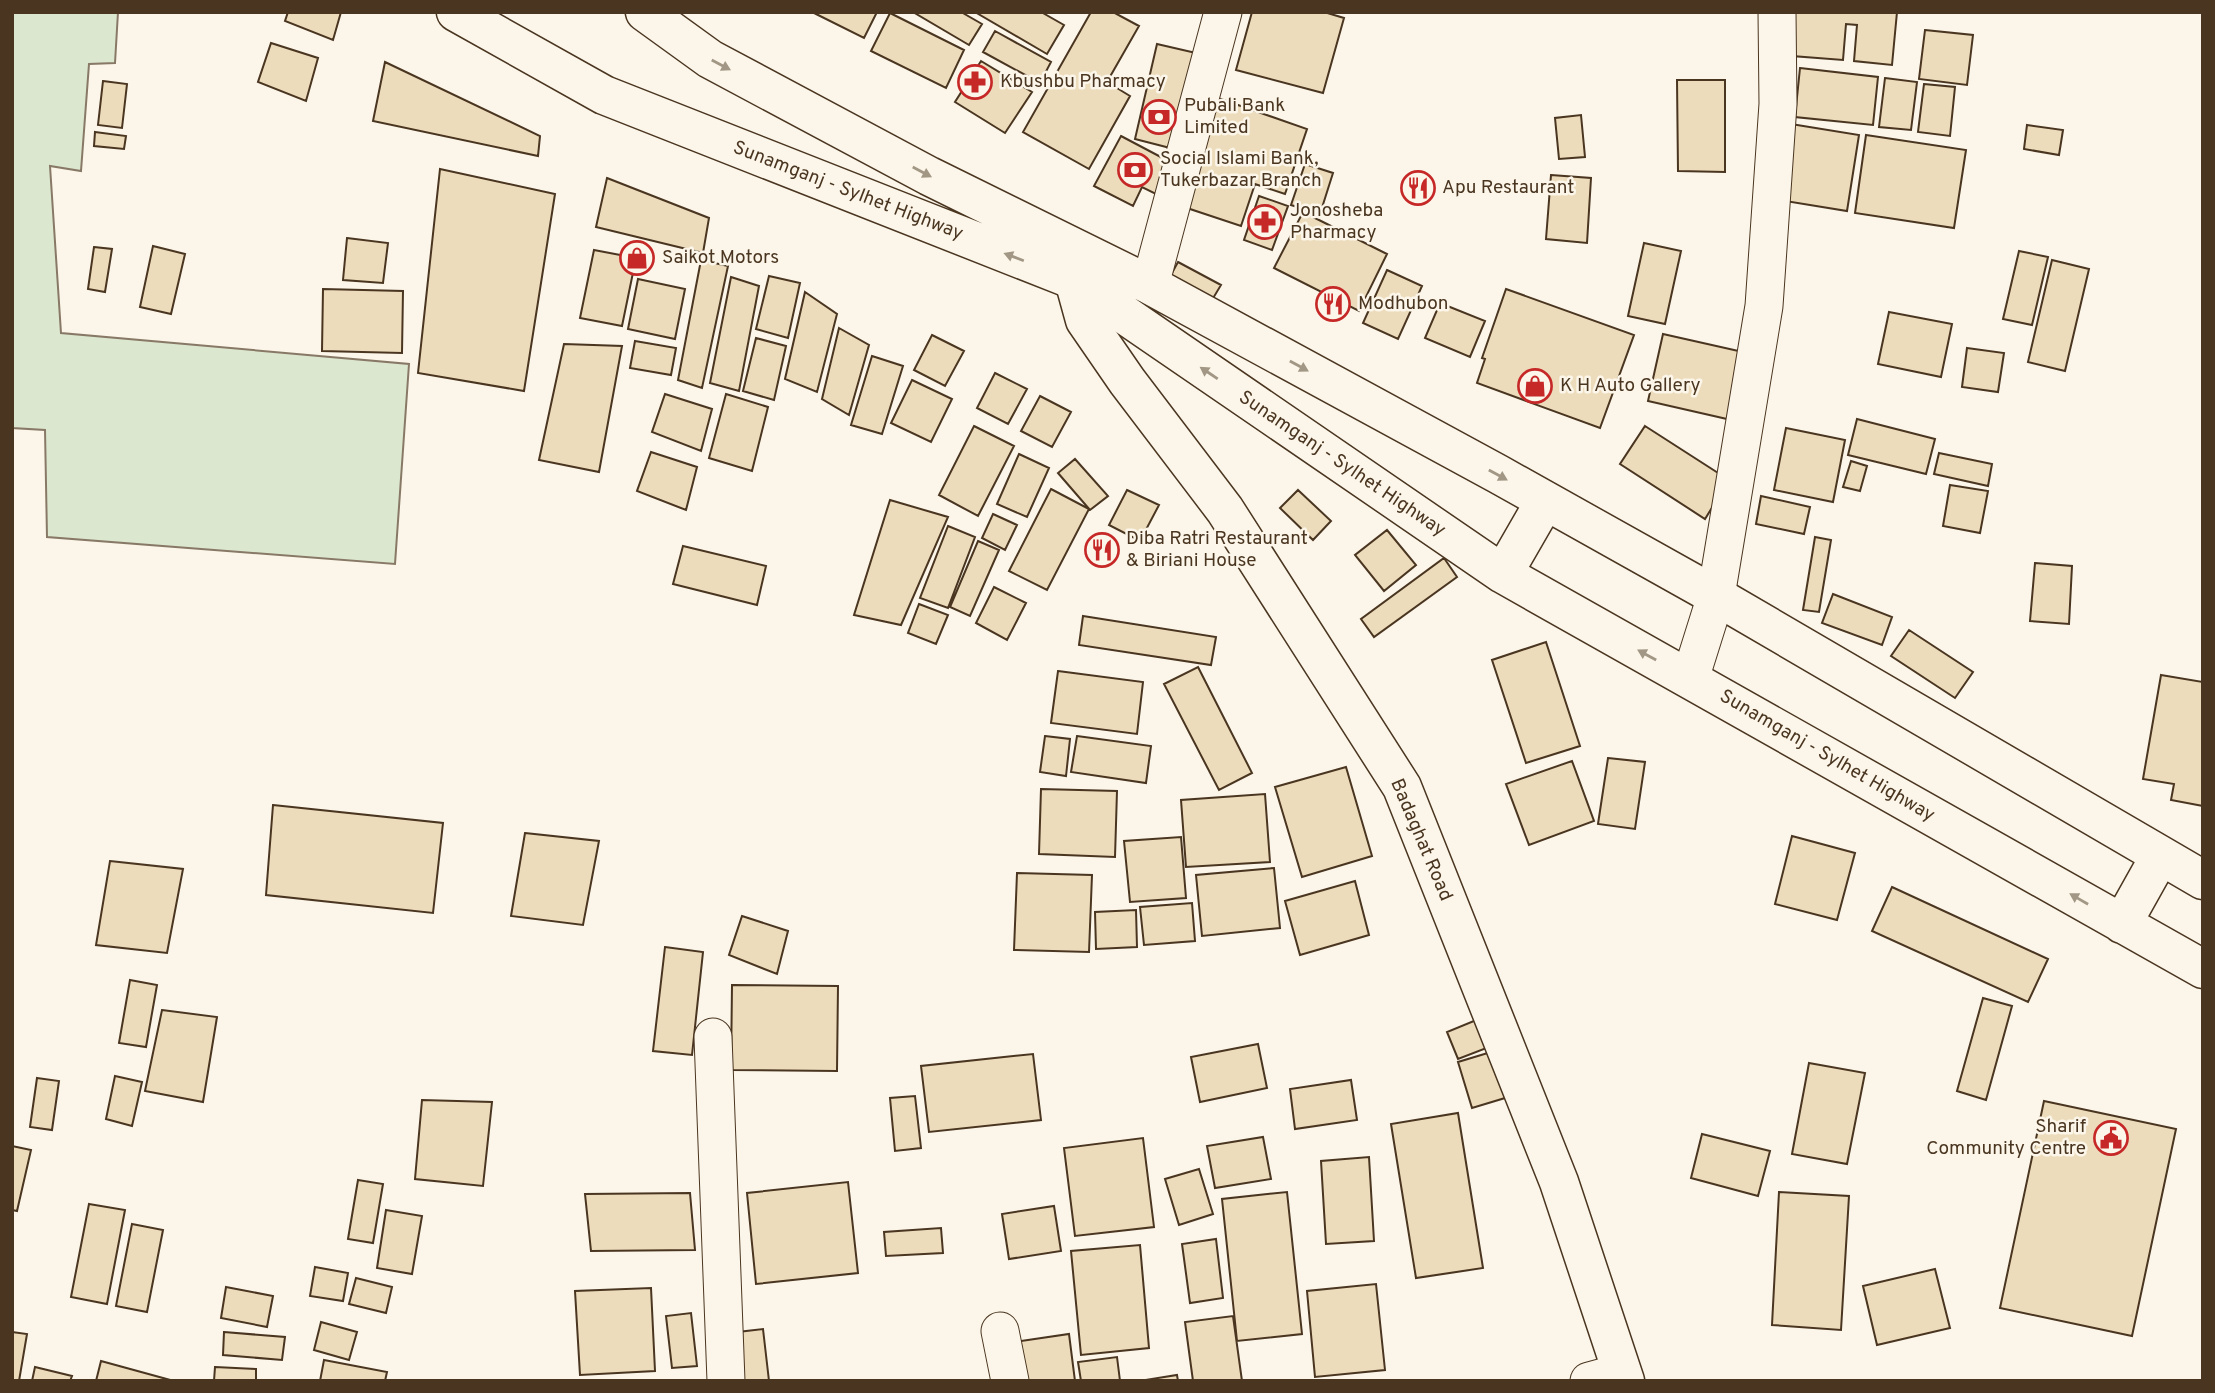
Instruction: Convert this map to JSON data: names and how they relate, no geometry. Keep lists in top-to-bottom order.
{
  "streets": {
    "main road": ["Sunamganj - Sylhet Highway", "Badaghat Road"]
  },
  "crossings": [
    ["Sunamganj - Sylhet Highway", "Badaghat Road"]
  ],
  "places": {
    "pharmacy": ["Kbushbu Pharmacy", "Jonosheba Pharmacy"],
    "bank": ["Pubali Bank Limited", "Social Islami Bank, Tukerbazar Branch"],
    "restaurant": ["Apu Restaurant", "Modhubon", "Diba Ratri Restaurant & Biriani House"],
    "shop": ["Saikot Motors", "K H Auto Gallery"],
    "public building": ["Sharif Community Centre"]
  }
}
